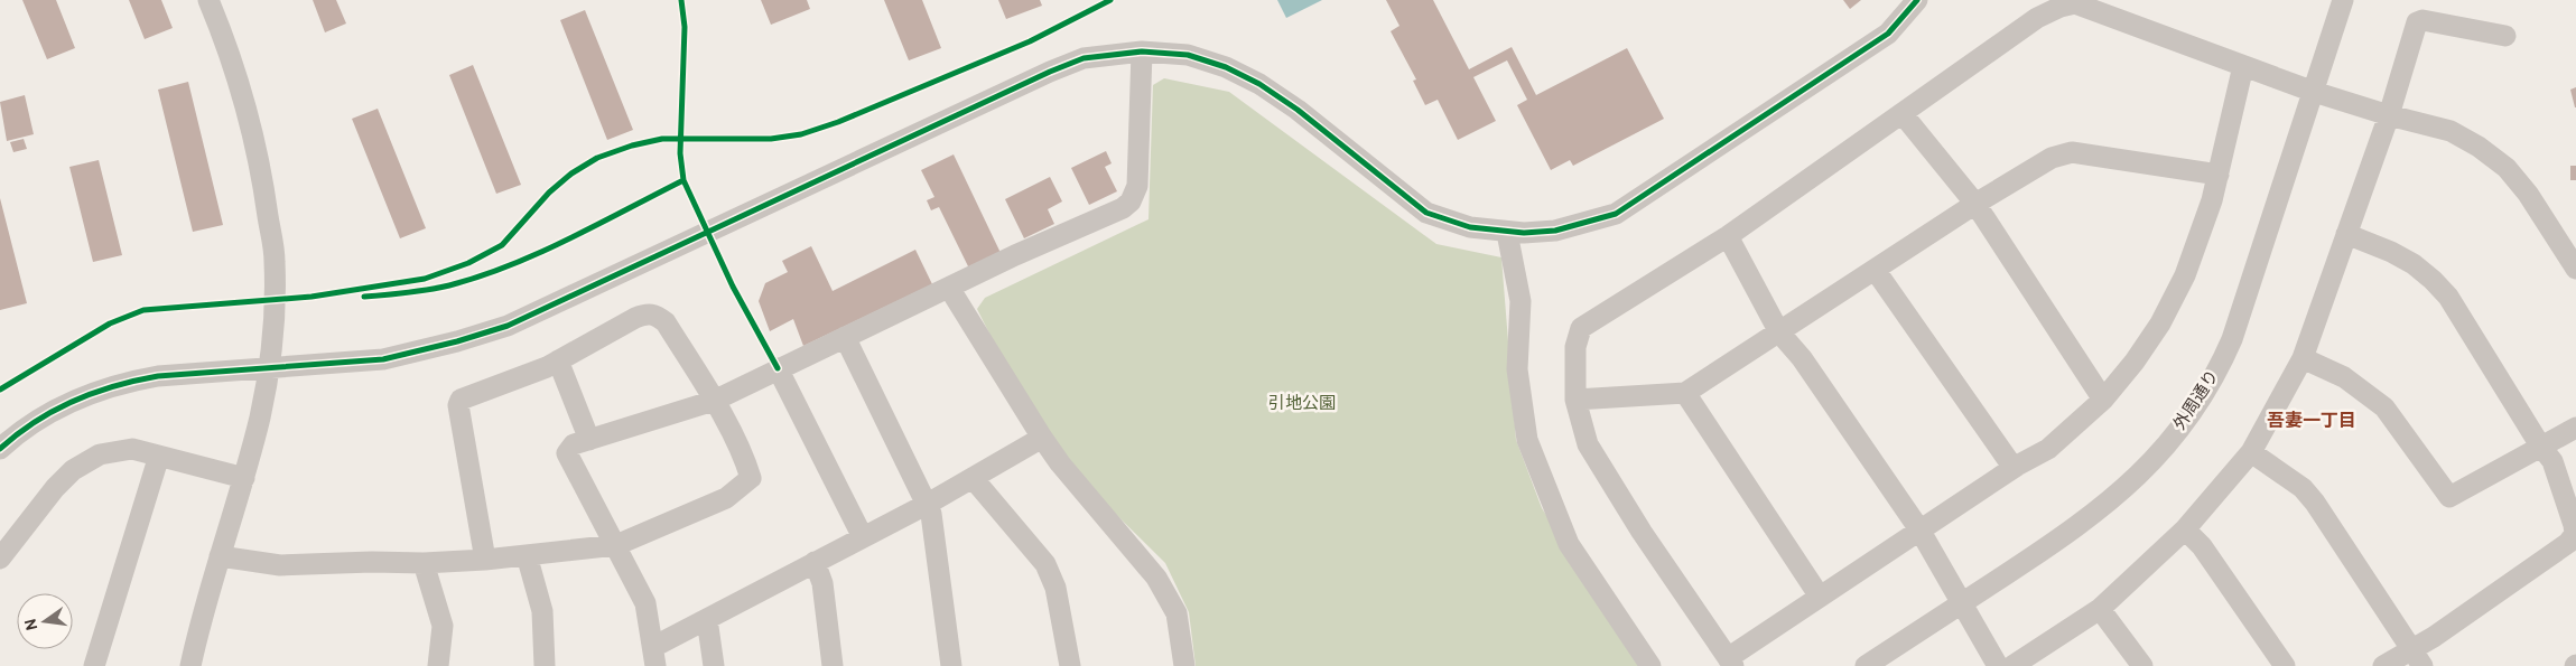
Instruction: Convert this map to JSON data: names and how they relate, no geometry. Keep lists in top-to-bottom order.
{
  "streets": {
    "street": ["外周通り"]
  },
  "districts": ["吾妻一丁目"],
  "parks": ["引地公園"],
  "north": "left"
}
